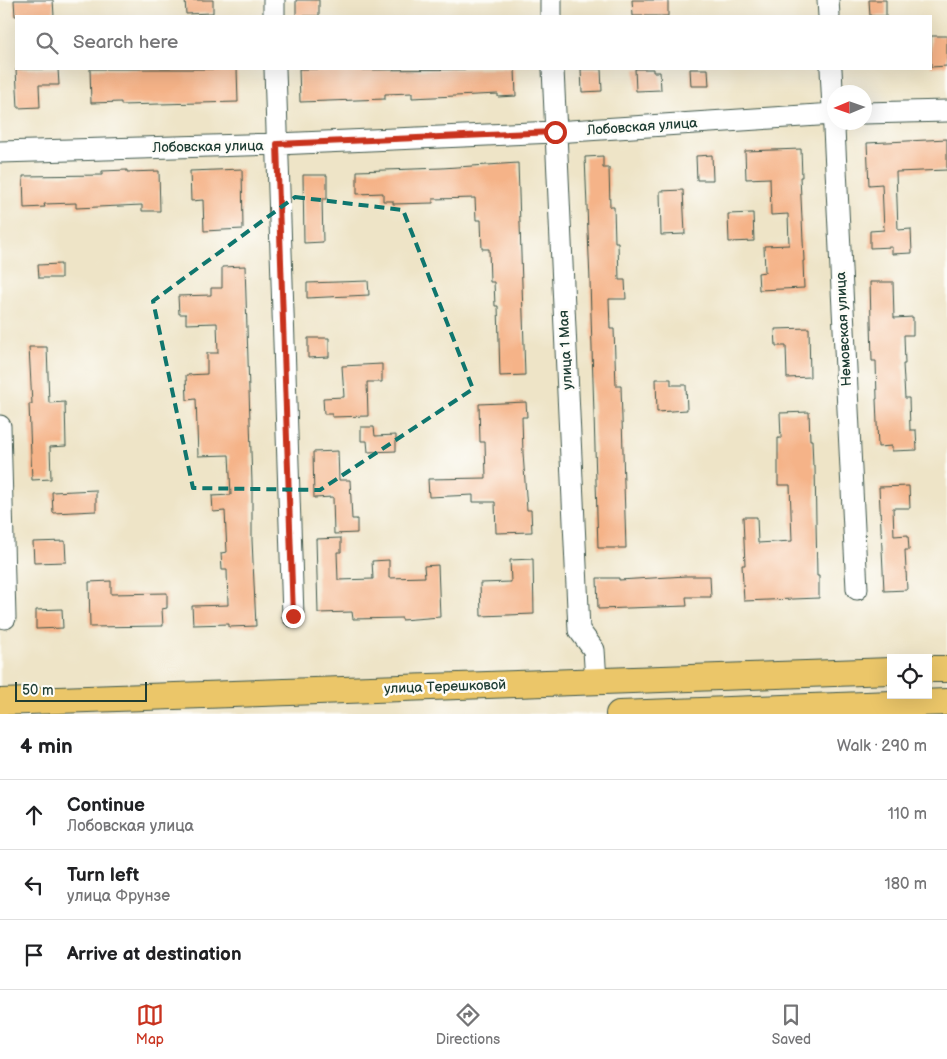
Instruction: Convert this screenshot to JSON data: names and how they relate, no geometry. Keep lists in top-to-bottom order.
{
  "streets": {
    "main road": ["улица Терешковой"],
    "street": ["Лобовская улица", "Немовская улица", "улица 1 Мая"]
  },
  "crossings": [
    ["Лобовская улица", "улица 1 Мая"],
    ["улица 1 Мая", "улица Терешковой"]
  ],
  "scale_bar": "50 m",
  "north": "left",
  "page": {
    "search": "Search here",
    "scale": "50 m",
    "heading": ["4 min", "Walk · 290 m"],
    "list": [
      ["Continue", "Лобовская улица", "110 m"],
      ["Turn left", "улица Фрунзе", "180 m"],
      "Arrive at destination"
    ],
    "nav": ["Map", "Directions", "Saved"]
  }
}
